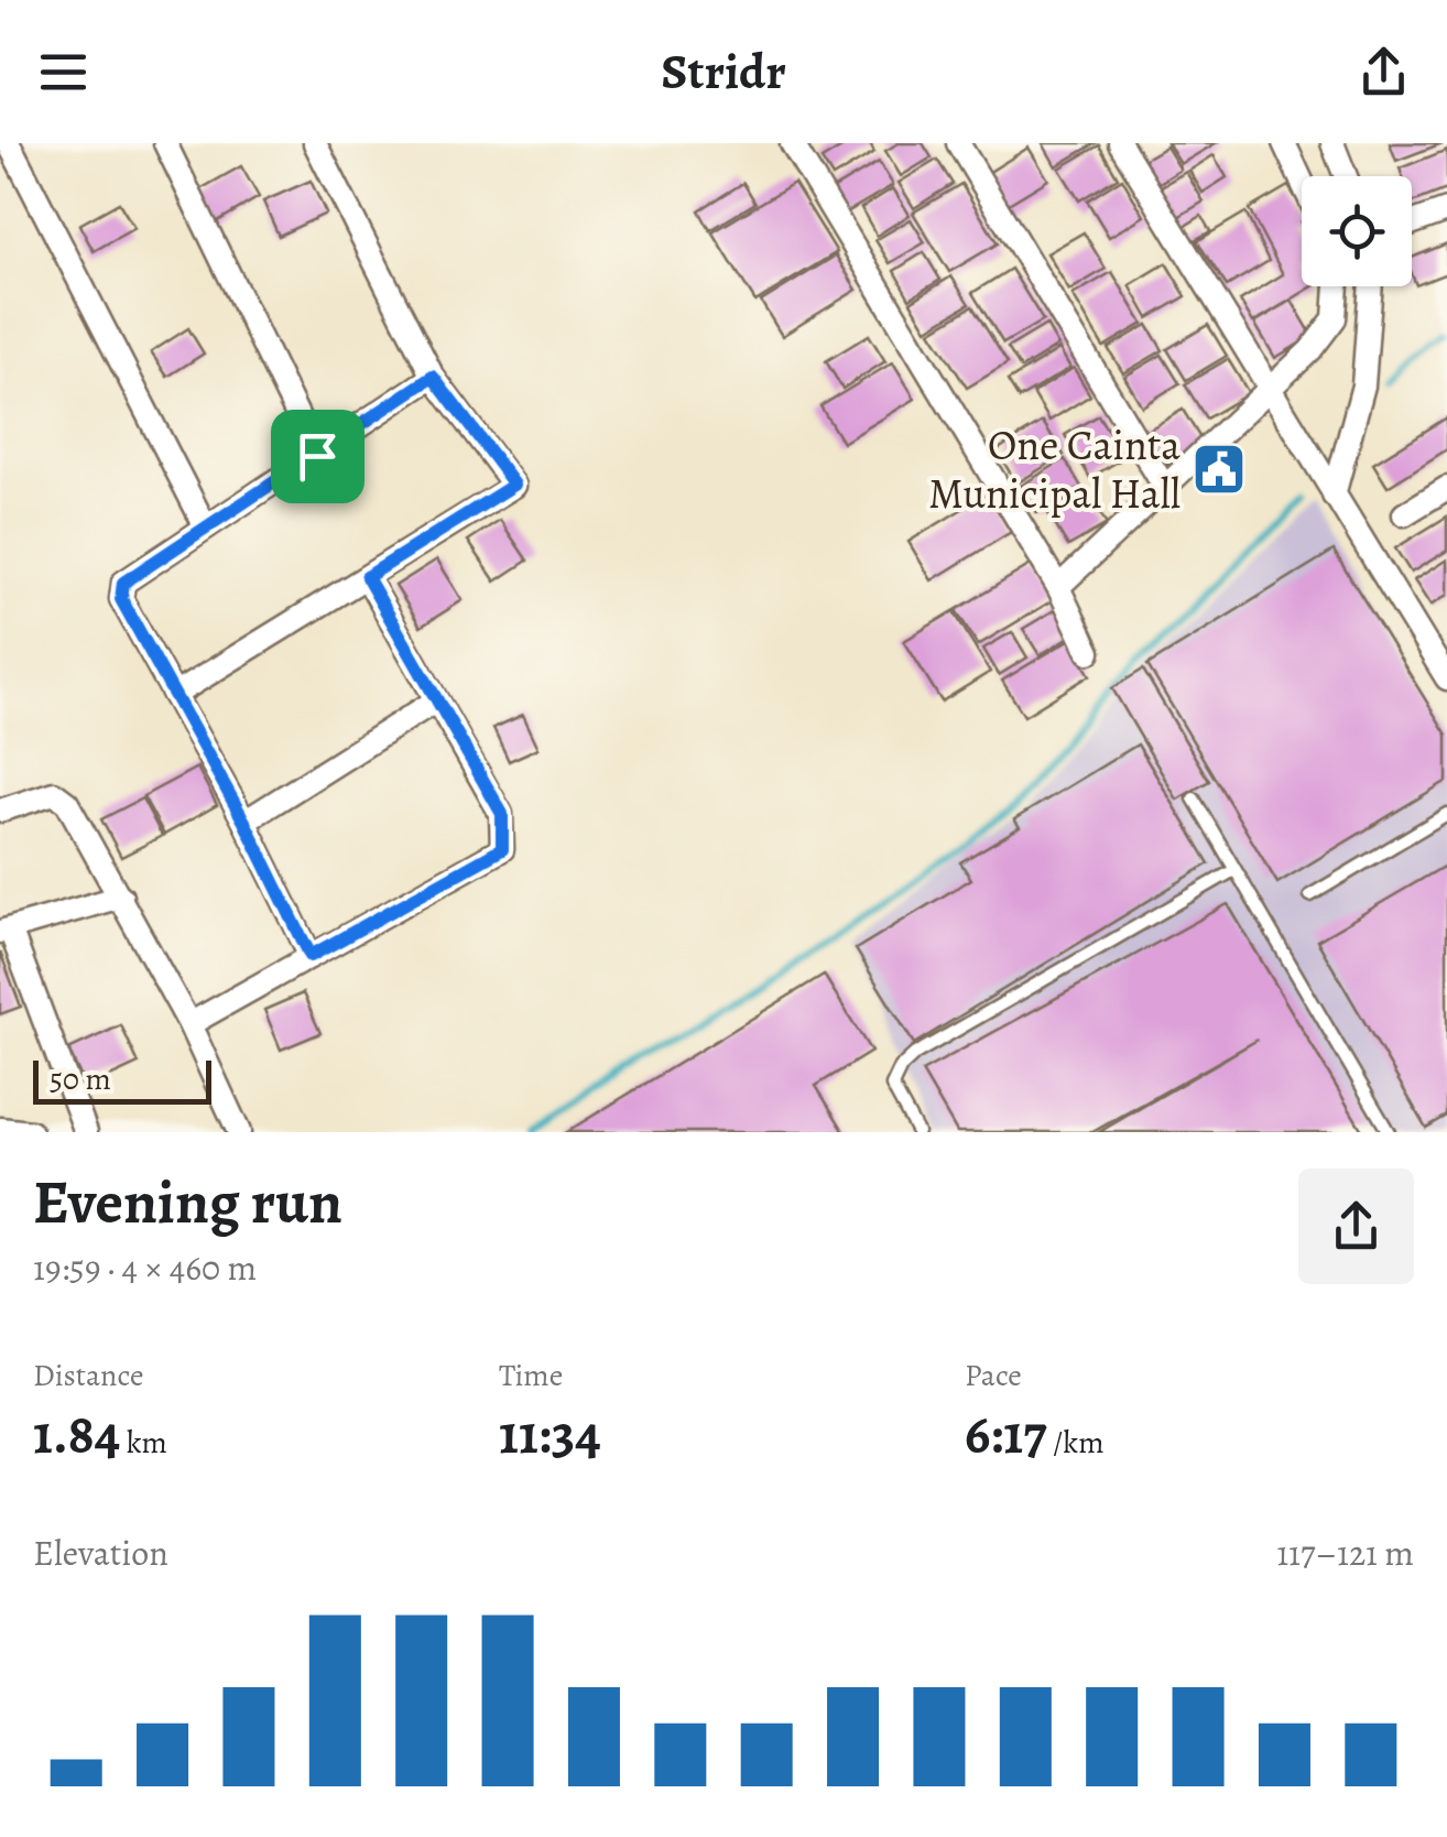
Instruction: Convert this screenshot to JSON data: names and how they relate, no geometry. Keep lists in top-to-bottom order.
{
  "places": {
    "public building": ["One Cainta Municipal Hall"]
  },
  "scale_bar": "50 m",
  "page": {
    "header": "Stridr",
    "scale": "50 m",
    "heading": ["Evening run", "19:59 · 4 × 460 m"],
    "stats": [
      ["Distance", "1.84 km"],
      ["Time", "11:34"],
      ["Pace", "6:17 /km"]
    ],
    "chart": ["Elevation", "117–121 m"]
  }
}
